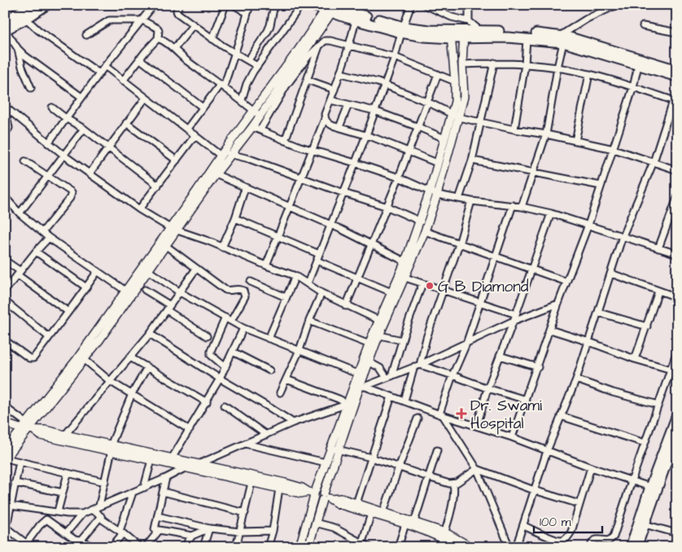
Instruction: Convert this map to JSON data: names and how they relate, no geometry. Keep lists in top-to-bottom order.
{
  "places": {
    "other": ["G B Diamond"],
    "health": ["Dr. Swami Hospital"]
  },
  "scale_bar": "100 m"
}
